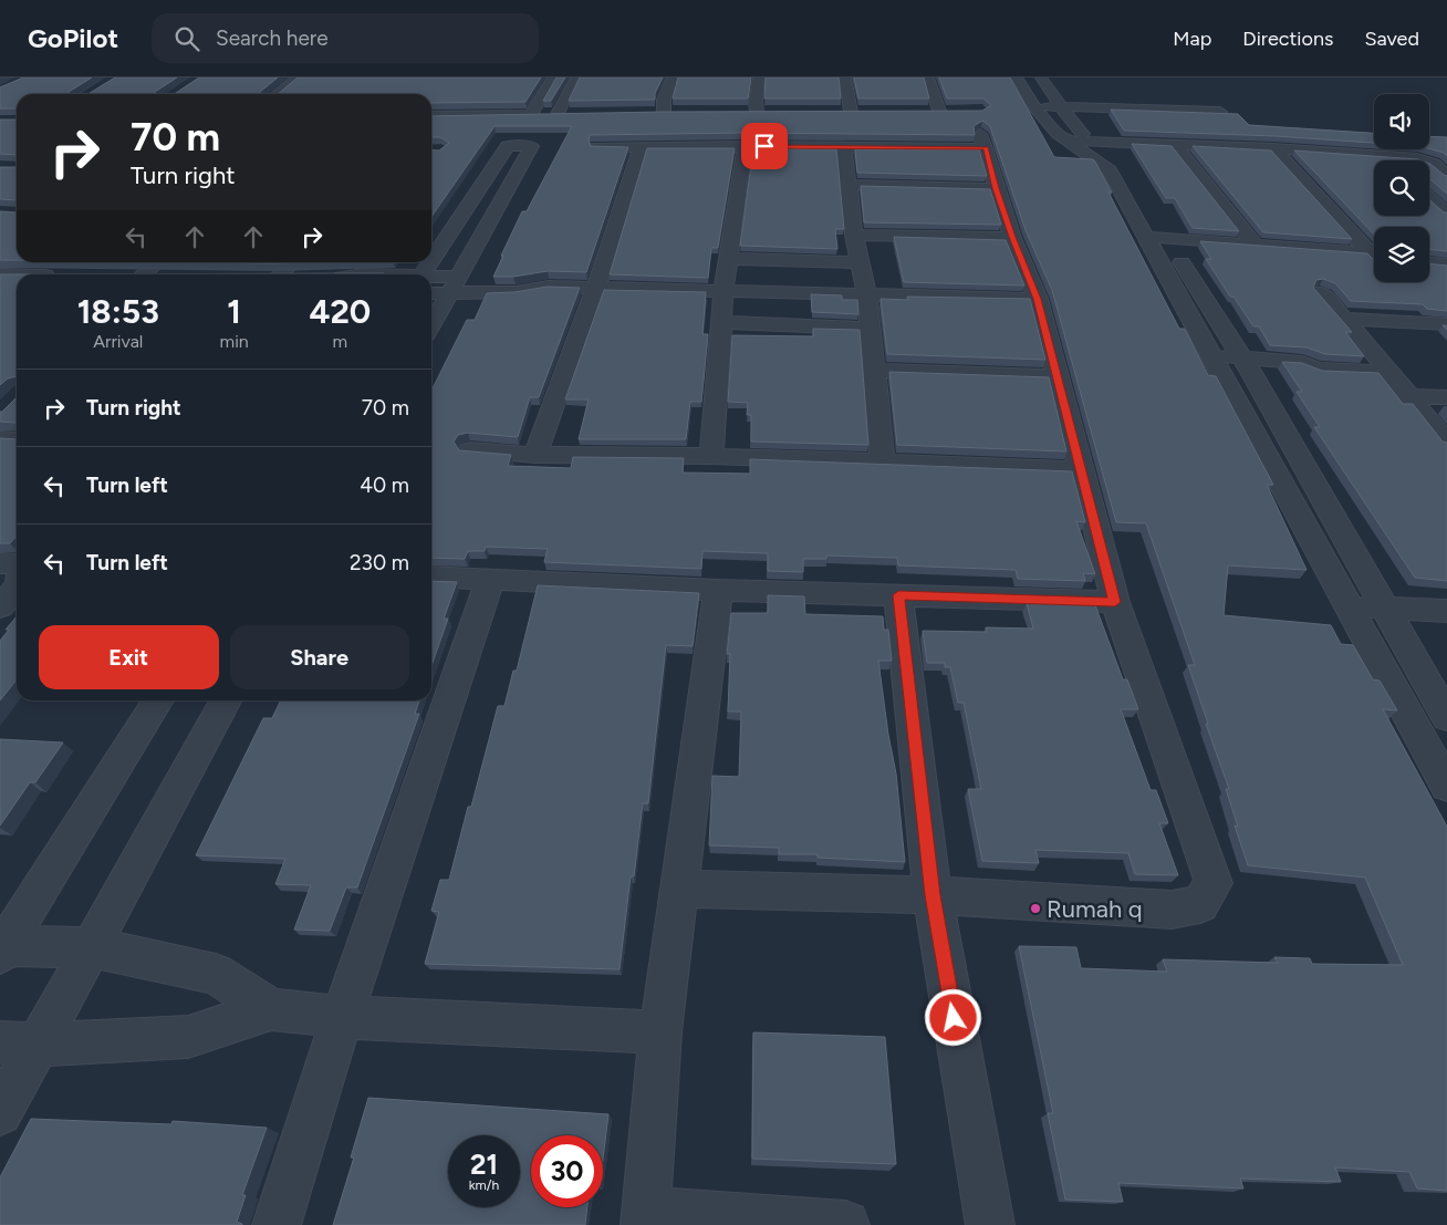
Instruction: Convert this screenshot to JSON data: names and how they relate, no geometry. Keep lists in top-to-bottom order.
{
  "places": ["Rumah q"],
  "page": {
    "header": "GoPilot",
    "search": "Search here",
    "nav": ["Map", "Directions", "Saved"],
    "turn": ["70 m", "Turn right"],
    "eta": [
      "18:53",
      "Arrival",
      "1",
      "min",
      "420",
      "m"
    ],
    "list": [
      {
        "name": "Turn right",
        "value": "70 m"
      },
      {
        "name": "Turn left",
        "value": "40 m"
      },
      {
        "name": "Turn left",
        "value": "230 m"
      }
    ],
    "buttons": ["Exit", "Share"],
    "speed": "21 km/h",
    "limit": "30"
  }
}
